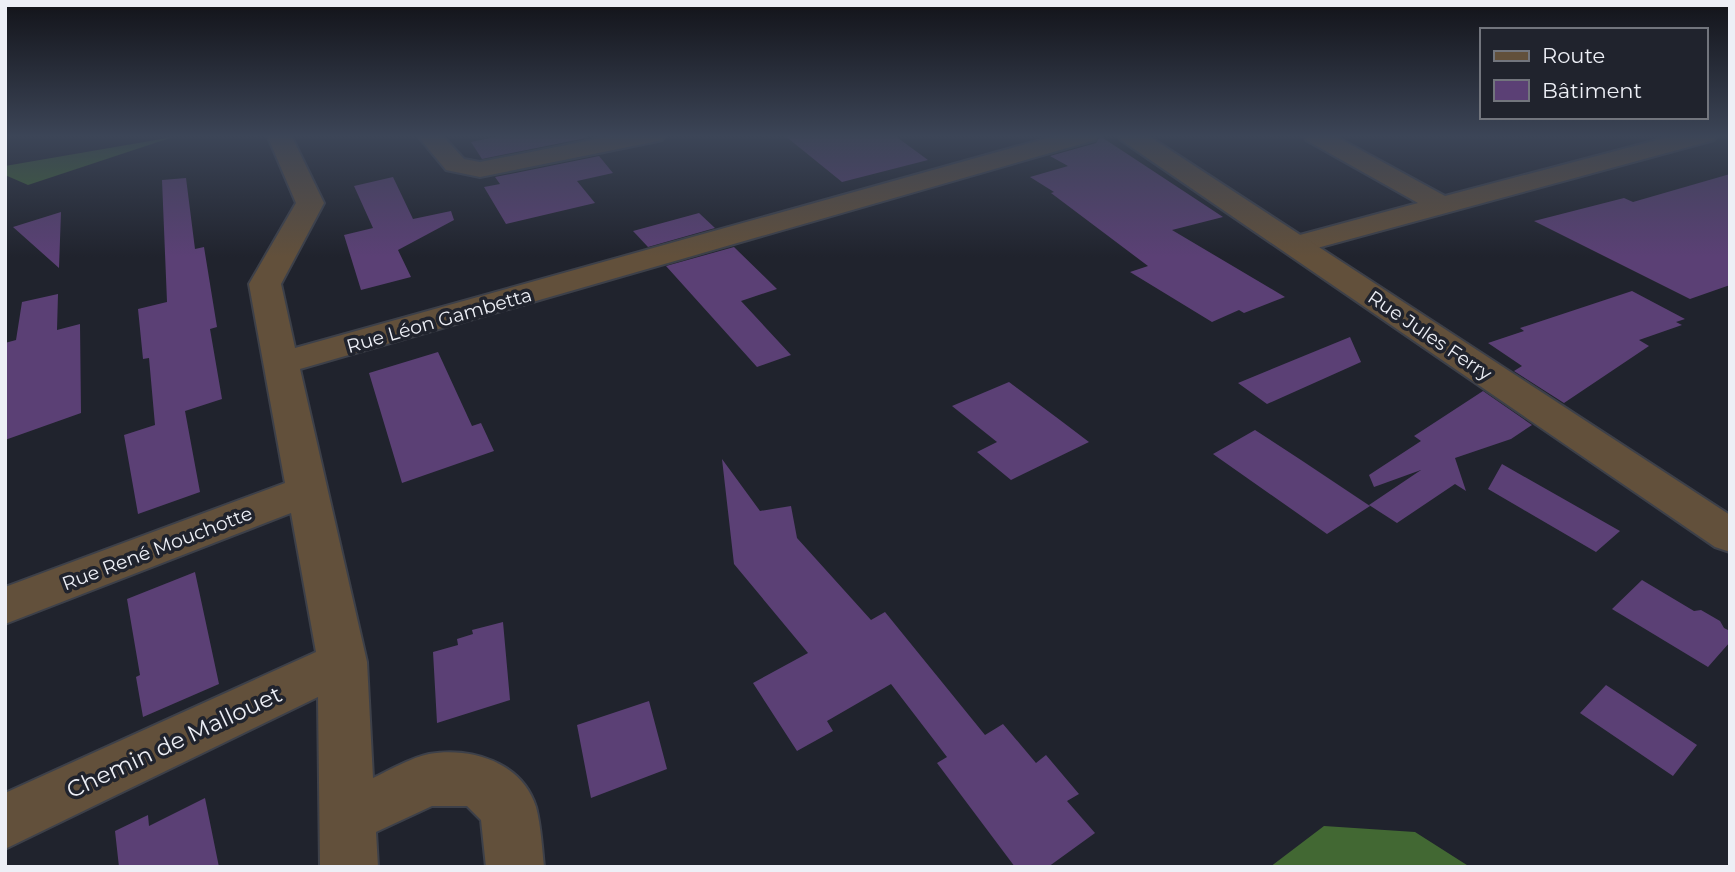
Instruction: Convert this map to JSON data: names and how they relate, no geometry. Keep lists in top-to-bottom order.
{
  "streets": {
    "street": [
      "Rue Léon Gambetta",
      "Rue Jules Ferry",
      "Rue René Mouchotte",
      "Chemin de Mallouet"
    ]
  },
  "legend": ["Route", "Bâtiment"]
}
